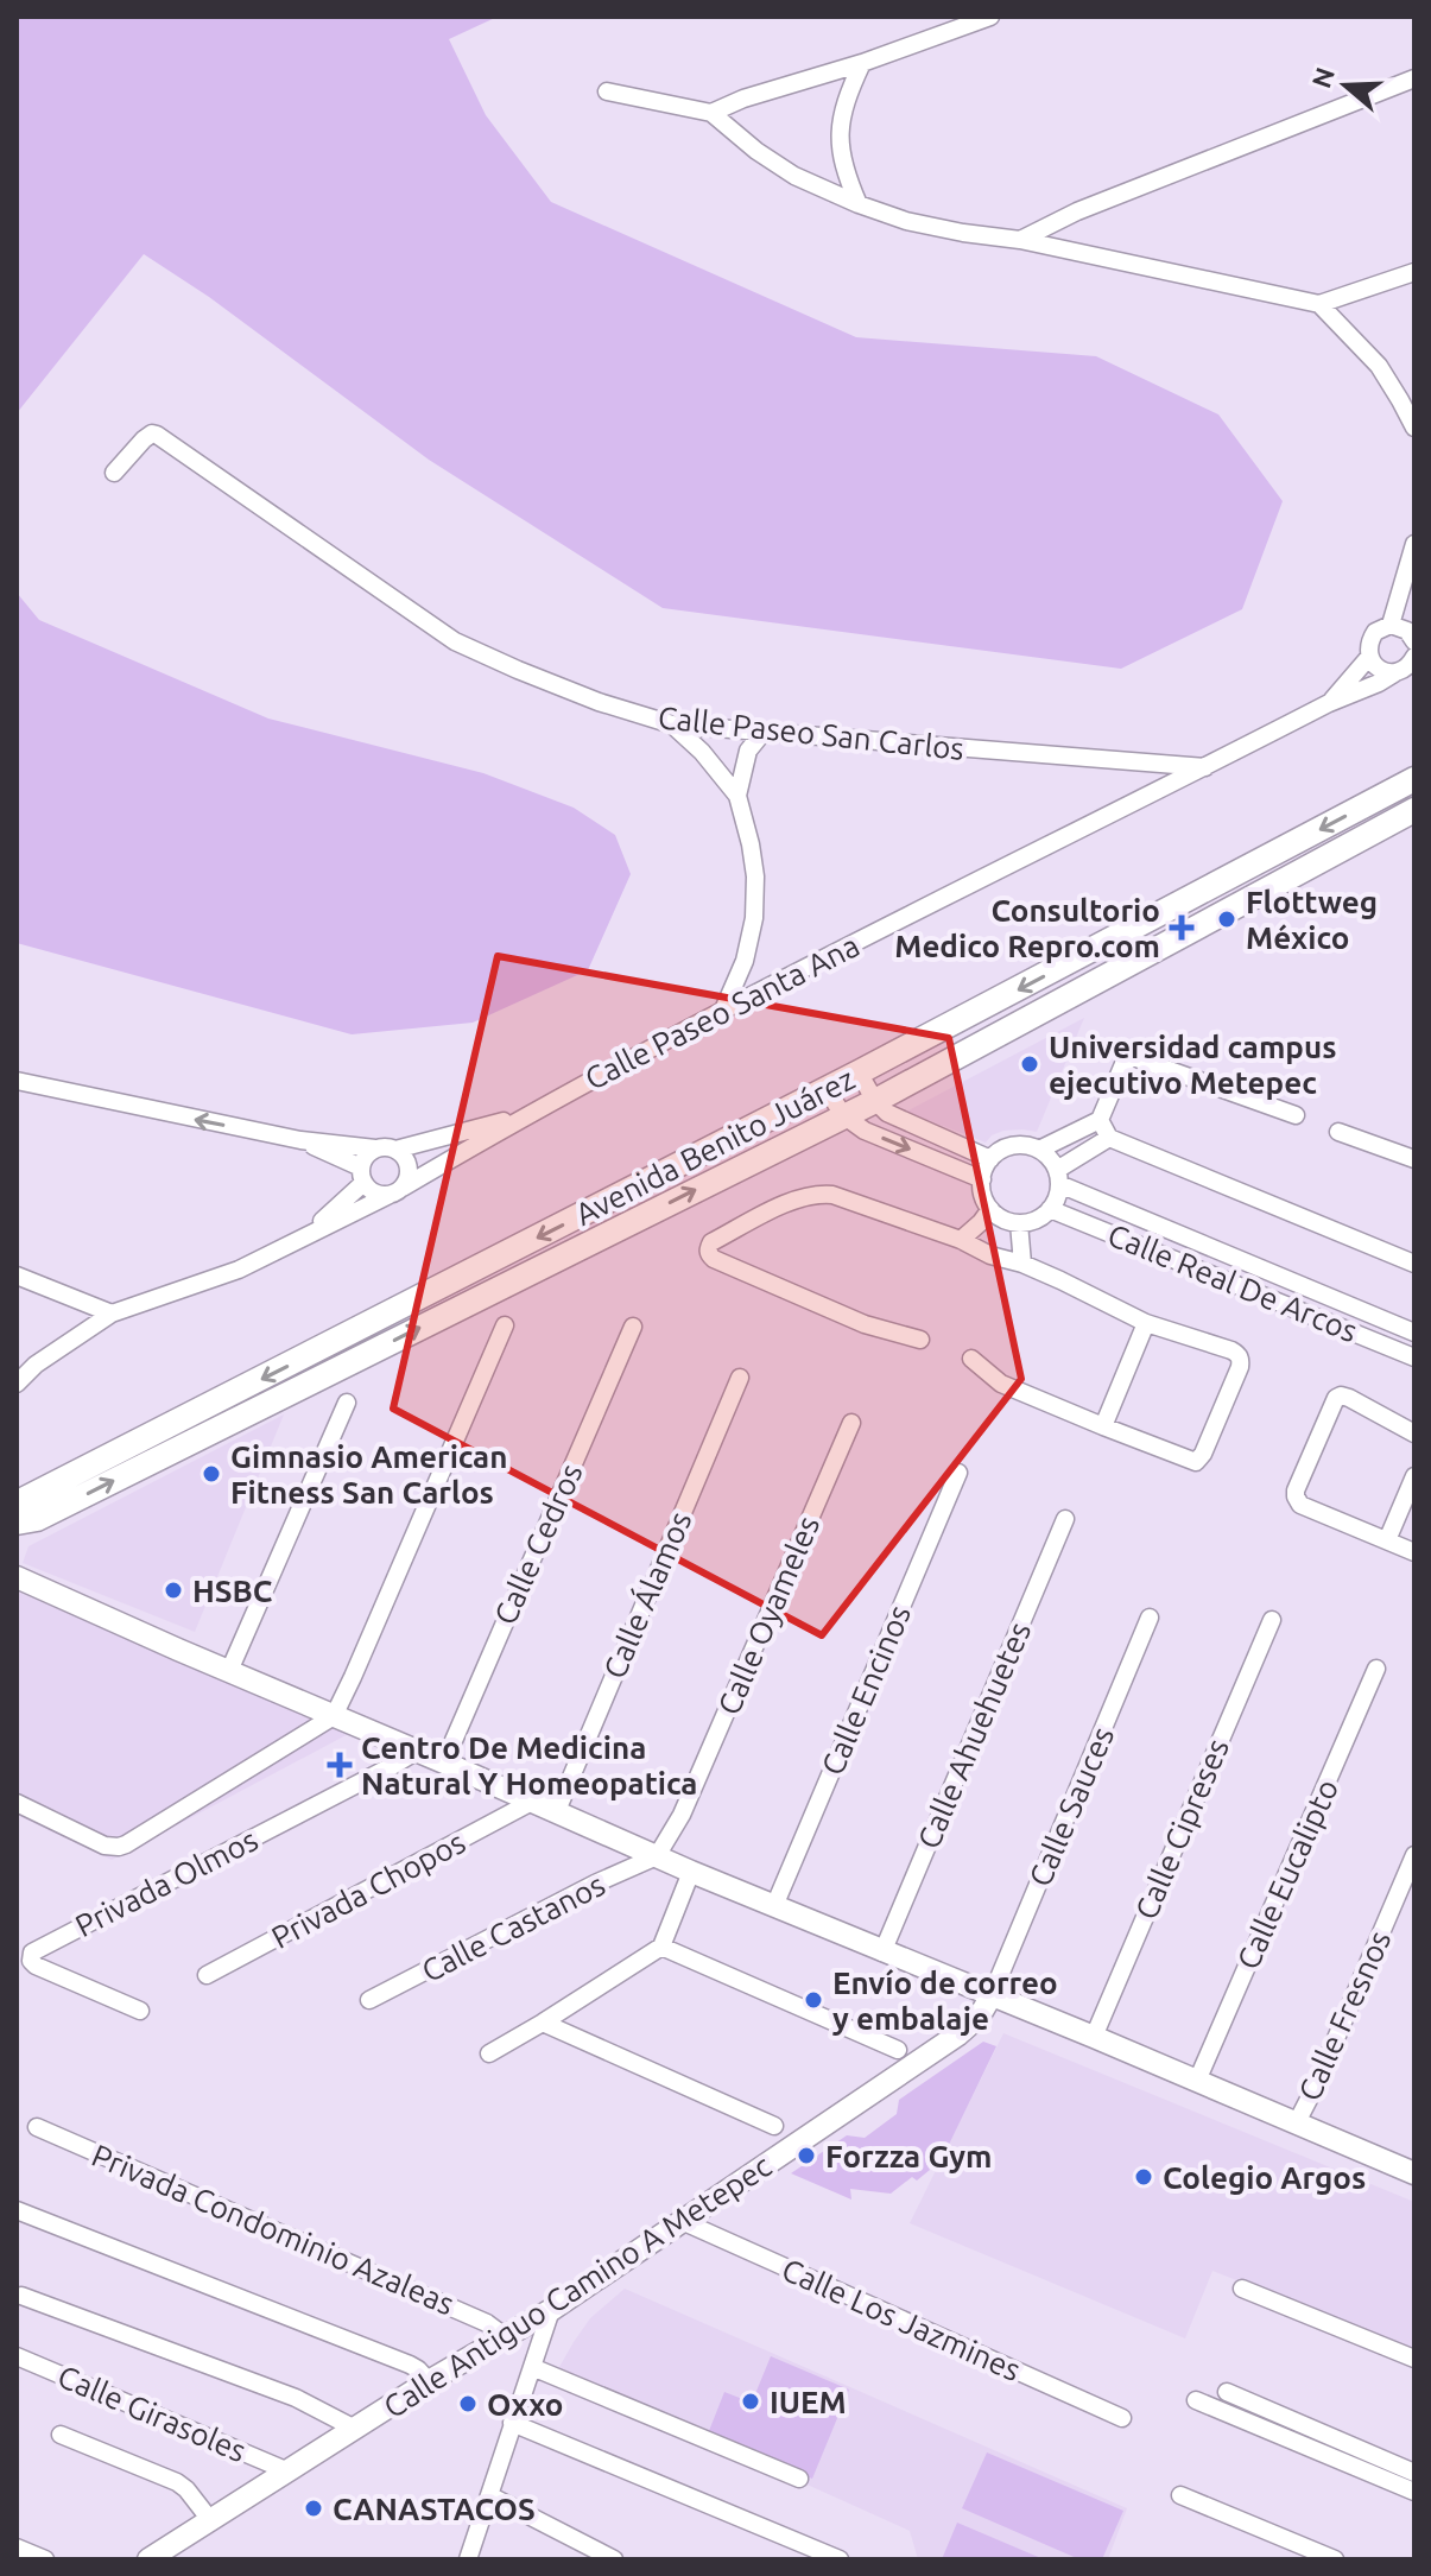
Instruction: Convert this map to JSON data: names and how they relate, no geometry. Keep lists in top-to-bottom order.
{
  "streets": {
    "main road": ["Avenida Benito Juárez"],
    "street": [
      "Calle Paseo San Carlos",
      "Calle Paseo Santa Ana",
      "Calle Real De Arcos",
      "Calle Cedros",
      "Calle Álamos",
      "Calle Oyameles",
      "Calle Encinos",
      "Calle Ahuehuetes",
      "Calle Sauces",
      "Calle Cipreses",
      "Calle Eucalipto",
      "Privada Olmos",
      "Privada Chopos",
      "Calle Castanos",
      "Calle Fresnos",
      "Privada Condominio Azaleas",
      "Calle Antiguo Camino A Metepec",
      "Calle Los Jazmines",
      "Calle Girasoles"
    ]
  },
  "crossings": [
    ["Calle Paseo San Carlos", "Calle Paseo Santa Ana"],
    ["Calle Oyameles", "Calle Castanos"],
    ["Calle Sauces", "Calle Antiguo Camino A Metepec"],
    ["Privada Condominio Azaleas", "Calle Antiguo Camino A Metepec"],
    ["Calle Antiguo Camino A Metepec", "Calle Los Jazmines"],
    ["Calle Antiguo Camino A Metepec", "Calle Girasoles"]
  ],
  "places": {
    "other": [
      "Flottweg México",
      "Universidad campus ejecutivo Metepec",
      "Gimnasio American Fitness San Carlos",
      "HSBC",
      "Envío de correo y embalaje",
      "Forzza Gym",
      "Colegio Argos",
      "IUEM",
      "Oxxo",
      "CANASTACOS"
    ],
    "health": ["Consultorio Medico Repro.com", "Centro De Medicina Natural Y Homeopatica"]
  },
  "north": "left"
}
